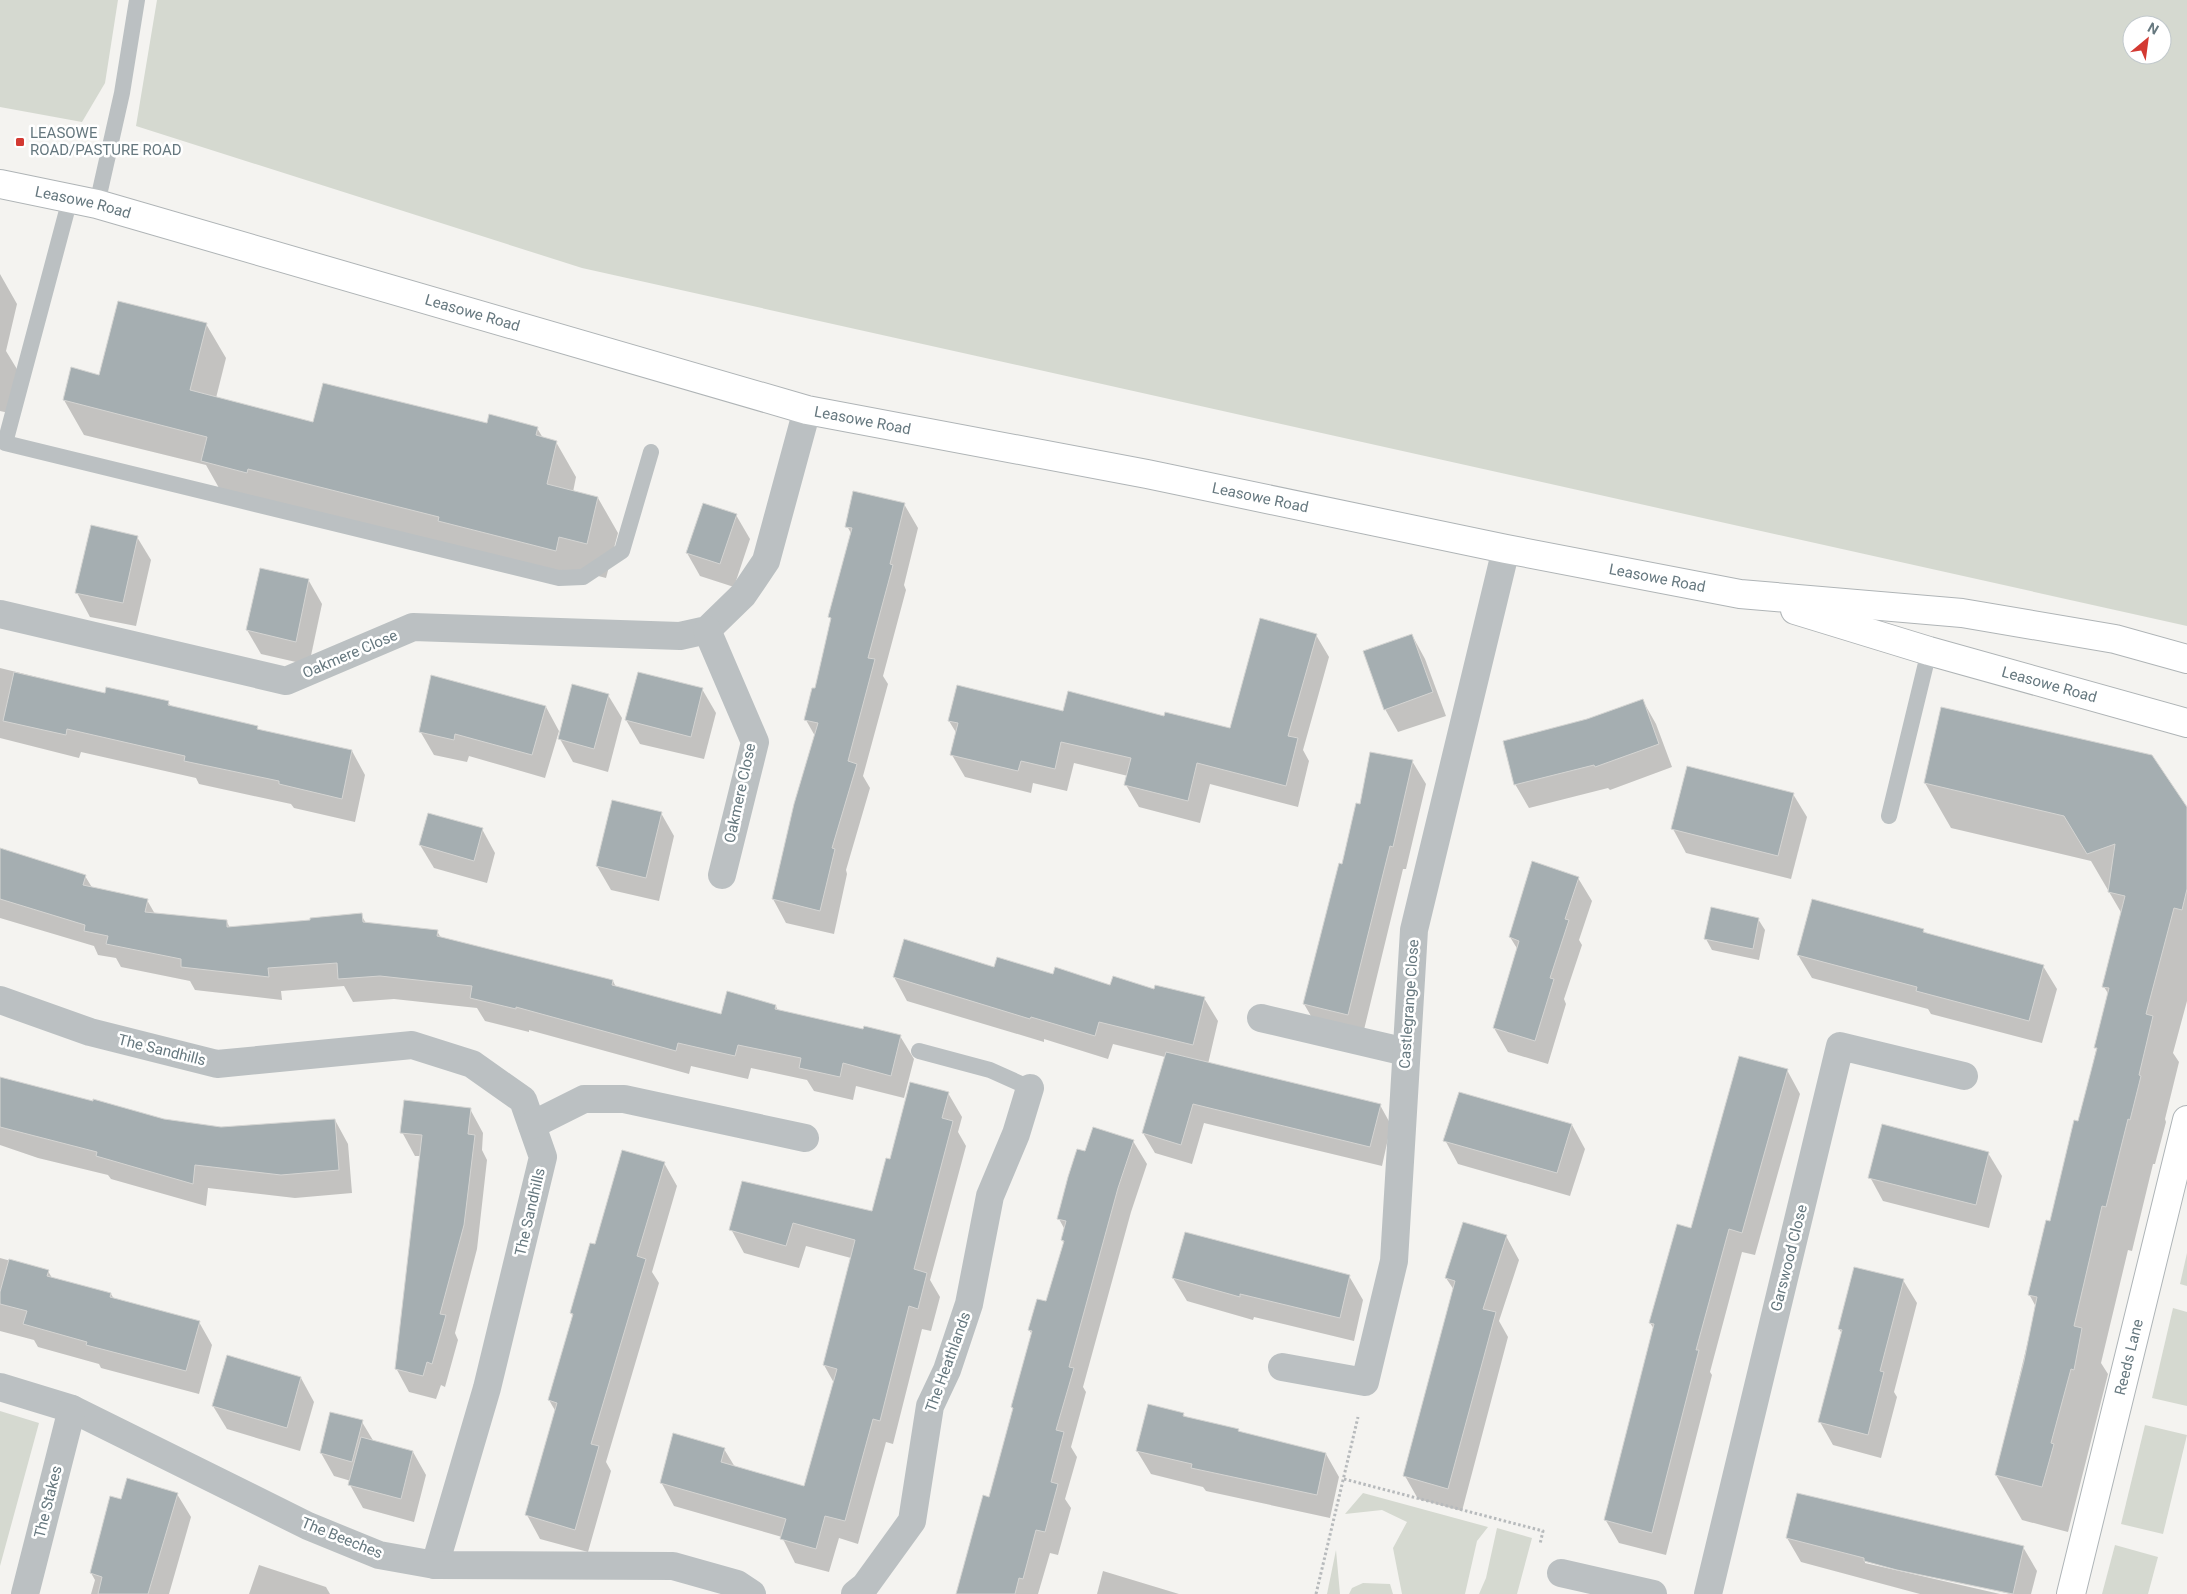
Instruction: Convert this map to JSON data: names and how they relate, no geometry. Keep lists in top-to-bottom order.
{
  "streets": {
    "main road": ["Leasowe Road", "Reeds Lane"],
    "street": [
      "Oakmere Close",
      "Castlegrange Close",
      "The Sandhills",
      "Garswood Close",
      "The Heathlands",
      "The Stakes",
      "The Beeches"
    ]
  },
  "crossings": [
    ["Leasowe Road", "Castlegrange Close"],
    ["The Sandhills", "The Beeches"],
    ["The Stakes", "The Beeches"]
  ],
  "places": {
    "transit": ["LEASOWE ROAD/PASTURE ROAD"]
  },
  "north": "top right"
}
